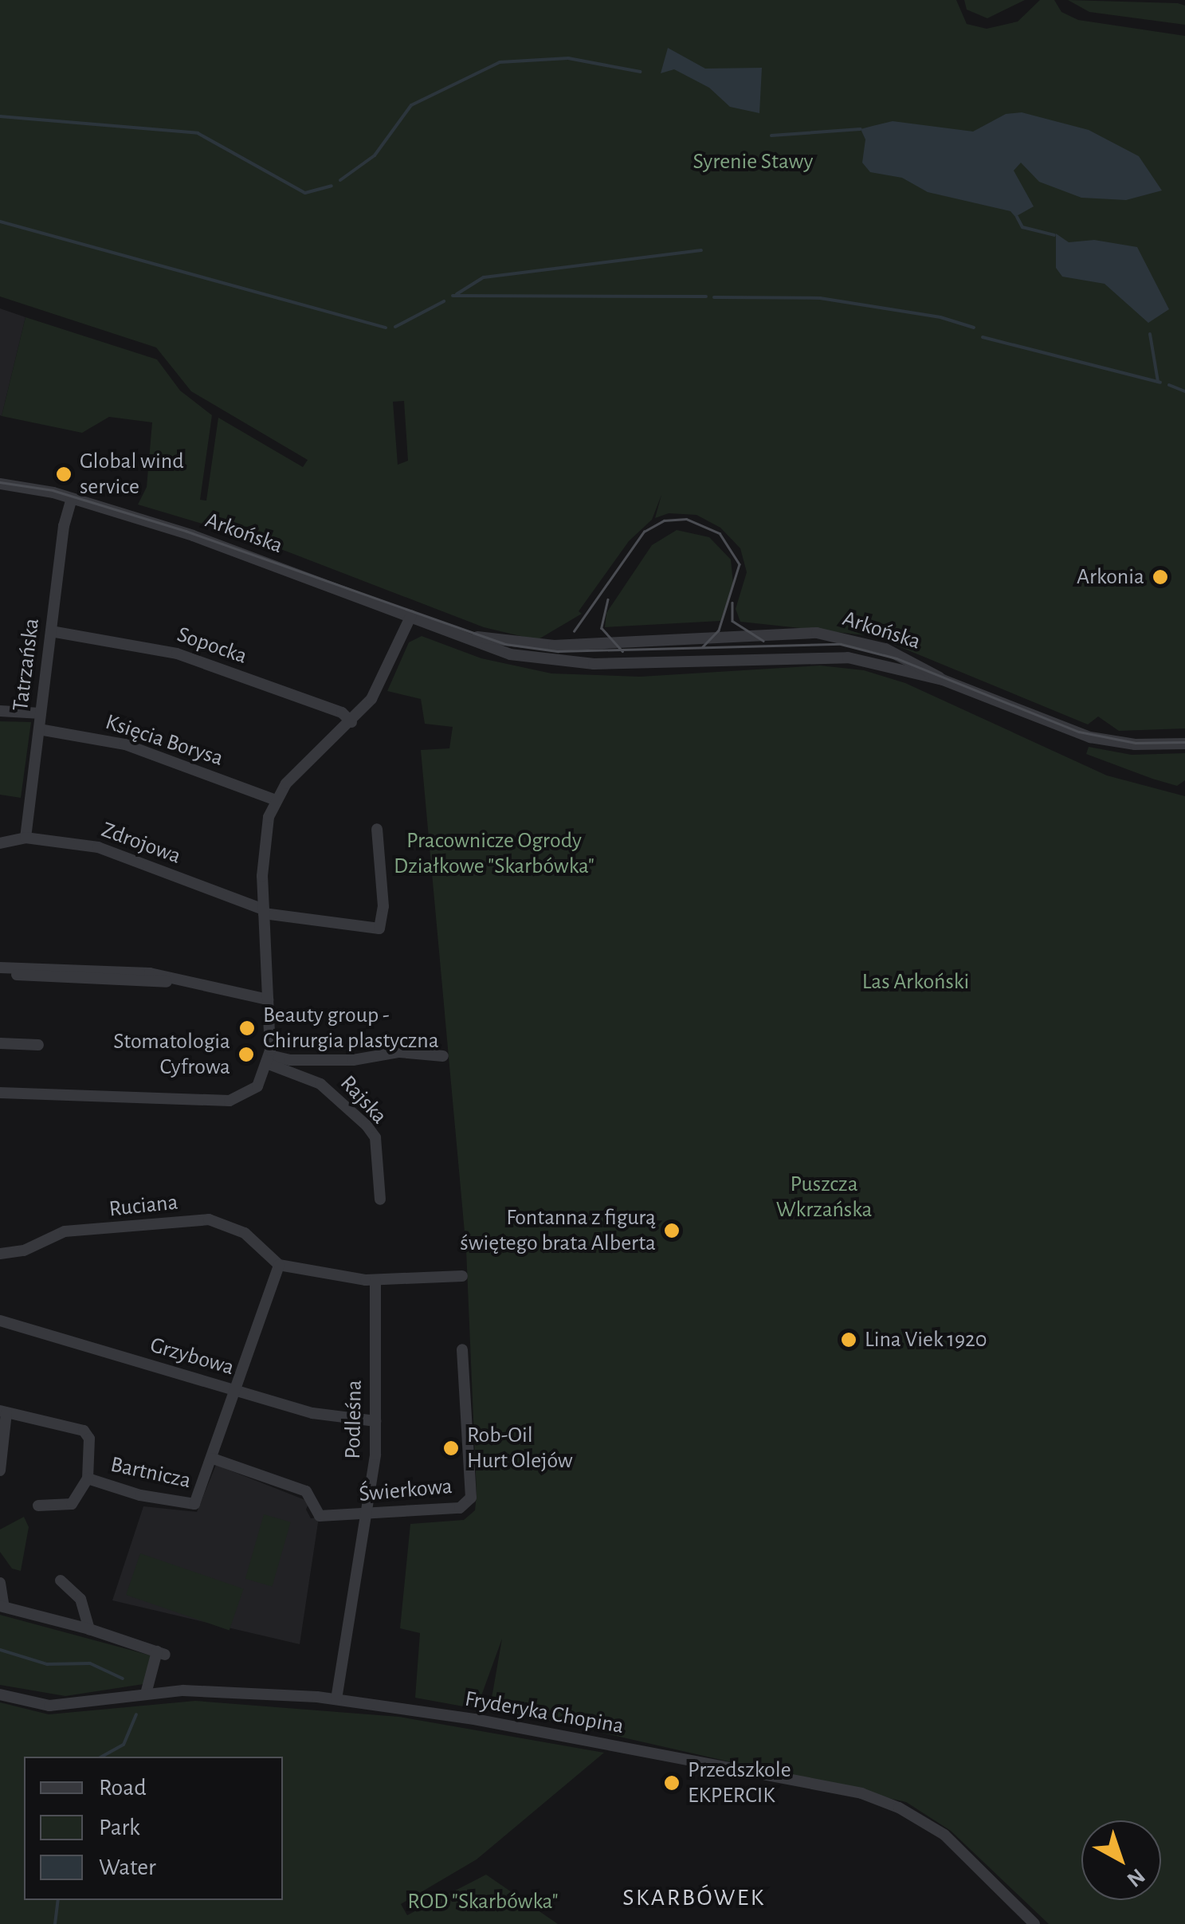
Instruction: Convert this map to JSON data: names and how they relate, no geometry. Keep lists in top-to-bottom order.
{
  "streets": {
    "street": [
      "Arkońska",
      "Sopocka",
      "Tatrzańska",
      "Księcia Borysa",
      "Zdrojowa",
      "Rajska",
      "Ruciana",
      "Grzybowa",
      "Podleśna",
      "Bartnicza",
      "Świerkowa",
      "Fryderyka Chopina"
    ]
  },
  "crossings": [
    ["Arkońska", "Tatrzańska"],
    ["Sopocka", "Tatrzańska"],
    ["Tatrzańska", "Księcia Borysa"],
    ["Tatrzańska", "Zdrojowa"],
    ["Grzybowa", "Podleśna"],
    ["Podleśna", "Świerkowa"],
    ["Podleśna", "Fryderyka Chopina"],
    ["Bartnicza", "Świerkowa"]
  ],
  "districts": ["SKARBÓWEK"],
  "parks": [
    "Syrenie Stawy",
    "Pracownicze Ogrody Działkowe \"Skarbówka\"",
    "Las Arkoński",
    "Puszcza Wkrzańska",
    "ROD \"Skarbówka\""
  ],
  "places": [
    "Global wind service",
    "Arkonia",
    "Beauty group - Chirurgia plastyczna",
    "Stomatologia Cyfrowa",
    "Fontanna z figurą świętego brata Alberta",
    "Lina Viek 1920",
    "Rob-Oil Hurt Olejów",
    "Przedszkole EKPERCIK"
  ],
  "legend": ["Road", "Park", "Water"],
  "north": "bottom right"
}
